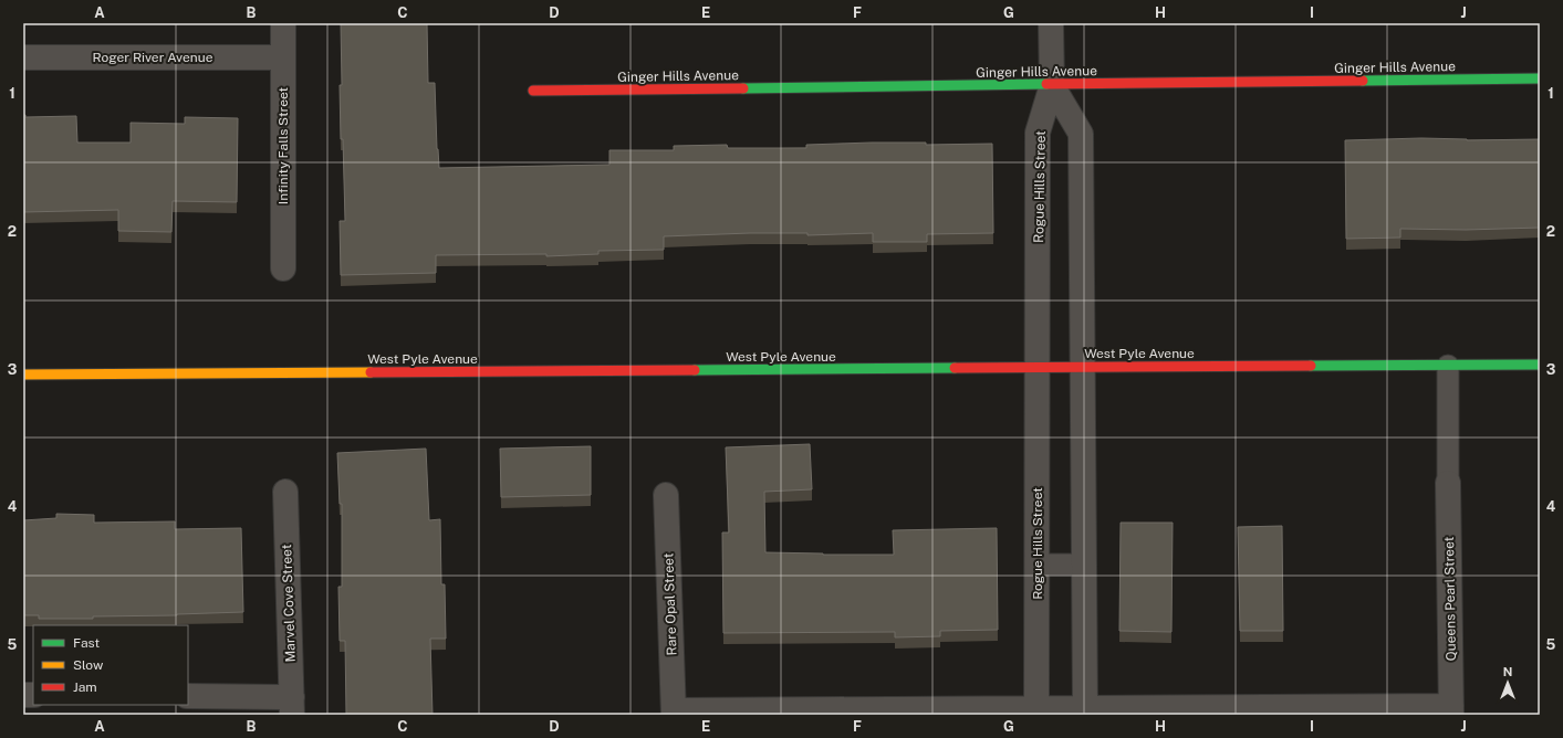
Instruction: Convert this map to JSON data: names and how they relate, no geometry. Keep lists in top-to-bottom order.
{
  "streets": {
    "street": [
      "Roger River Avenue",
      "Ginger Hills Avenue",
      "Infinity Falls Street",
      "Rogue Hills Street",
      "West Pyle Avenue",
      "Queens Pearl Street",
      "Marvel Cove Street",
      "Rare Opal Street"
    ]
  },
  "crossings": [
    ["Roger River Avenue", "Infinity Falls Street"],
    ["Ginger Hills Avenue", "Rogue Hills Street"],
    ["Rogue Hills Street", "West Pyle Avenue"]
  ],
  "legend": ["Fast", "Slow", "Jam"],
  "north": "top",
  "grid": {
    "columns": [
      "A",
      "B",
      "C",
      "D",
      "E",
      "F",
      "G",
      "H",
      "I",
      "J"
    ],
    "rows": [
      "1",
      "2",
      "3",
      "4",
      "5"
    ]
  }
}
